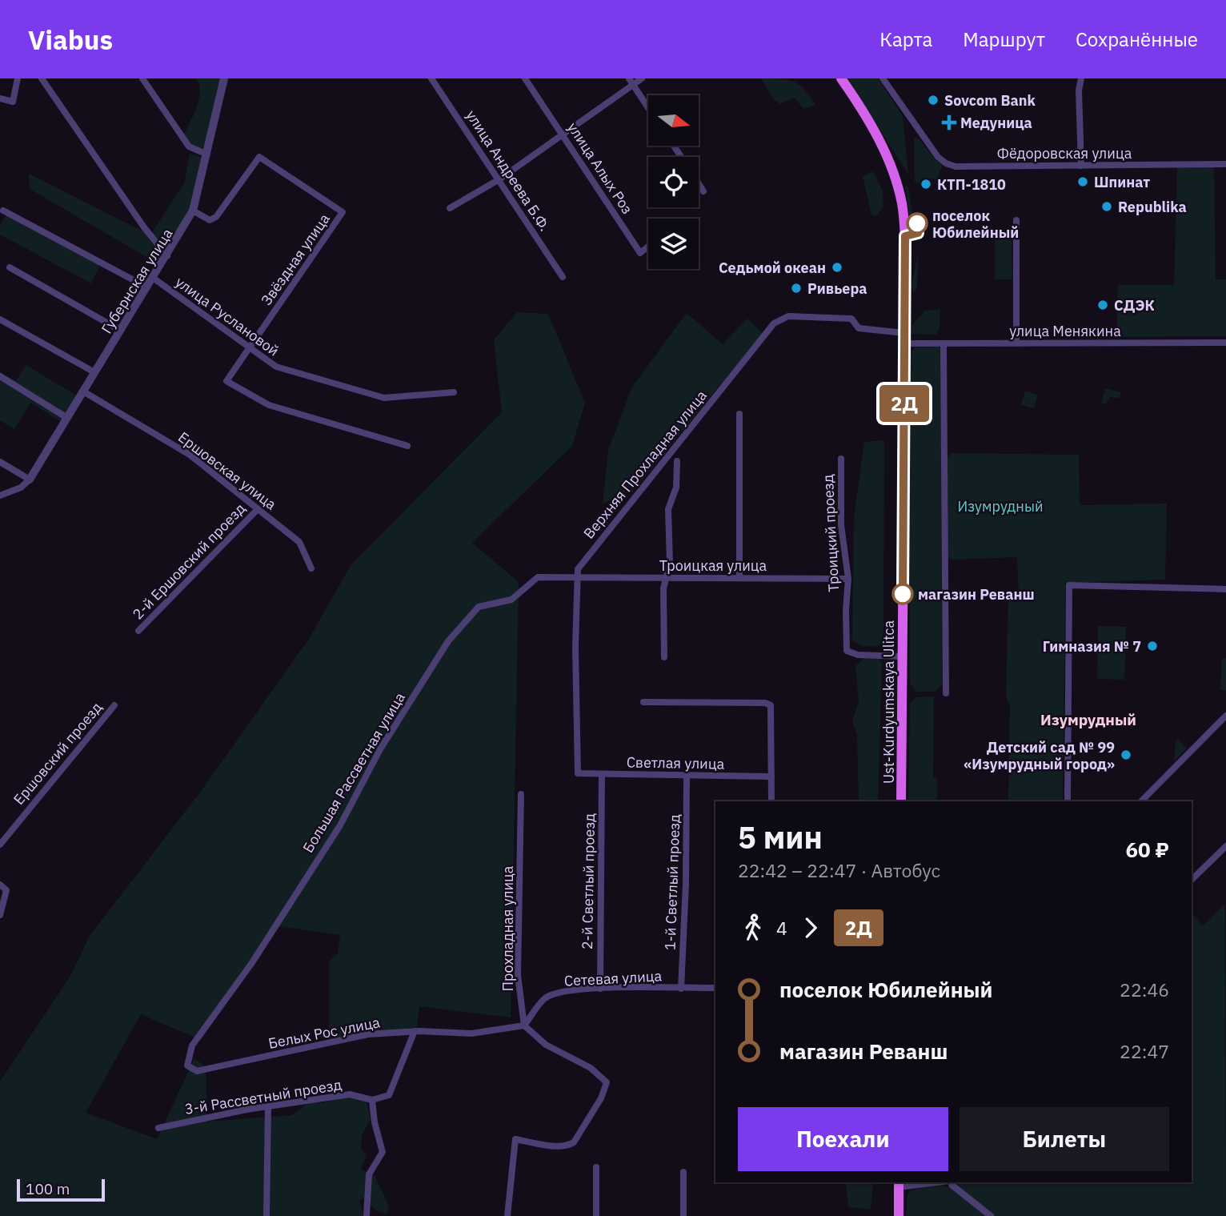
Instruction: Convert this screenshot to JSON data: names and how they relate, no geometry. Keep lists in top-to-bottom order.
{
  "streets": {
    "main road": ["Ust-Kurdyumskaya Ulitca"],
    "street": [
      "Фёдоровская улица",
      "улица Алых Роз",
      "улица Андреева Б.Ф.",
      "Звёздная улица",
      "Губернская улица",
      "улица Руслановой",
      "улица Менякина",
      "Верхняя Прохладная улица",
      "Ершовская улица",
      "Троицкий проезд",
      "2-й Ершовский проезд",
      "Троицкая улица",
      "Ершовский проезд",
      "Светлая улица",
      "Большая Рассветная улица",
      "2-й Светлый проезд",
      "1-й Светлый проезд",
      "Прохладная улица",
      "Сетевая улица",
      "Белых Рос улица",
      "3-й Рассветный проезд"
    ]
  },
  "crossings": [
    ["Звёздная улица", "Губернская улица"],
    ["Звёздная улица", "улица Руслановой"],
    ["Губернская улица", "улица Руслановой"],
    ["Губернская улица", "Ершовская улица"],
    ["улица Менякина", "Верхняя Прохладная улица"],
    ["улица Менякина", "Ust-Kurdyumskaya Ulitca"],
    ["Верхняя Прохладная улица", "Троицкая улица"],
    ["Верхняя Прохладная улица", "Ust-Kurdyumskaya Ulitca"],
    ["Верхняя Прохладная улица", "Светлая улица"],
    ["Верхняя Прохладная улица", "Большая Рассветная улица"],
    ["Ершовская улица", "2-й Ершовский проезд"],
    ["Троицкий проезд", "Троицкая улица"],
    ["Троицкий проезд", "Ust-Kurdyumskaya Ulitca"],
    ["Троицкая улица", "Большая Рассветная улица"],
    ["Светлая улица", "2-й Светлый проезд"],
    ["Светлая улица", "1-й Светлый проезд"],
    ["Большая Рассветная улица", "Белых Рос улица"],
    ["2-й Светлый проезд", "Сетевая улица"],
    ["1-й Светлый проезд", "Сетевая улица"],
    ["Прохладная улица", "Сетевая улица"],
    ["Прохладная улица", "Белых Рос улица"],
    ["Сетевая улица", "Белых Рос улица"]
  ],
  "districts": ["Изумрудный"],
  "parks": ["Изумрудный"],
  "places": {
    "other": [
      "Sovcom Bank",
      "Шпинат",
      "КТП-1810",
      "Republika",
      "поселок Юбилейный",
      "Седьмой океан",
      "Ривьера",
      "СДЭК",
      "магазин Реванш",
      "Гимназия № 7",
      "Детский сад № 99 «Изумрудный город»"
    ],
    "health": ["Медуница"]
  },
  "lines": ["bus line 2Д"],
  "scale_bar": "100 m",
  "north": "right",
  "page": {
    "header": "Viabus",
    "nav": ["Карта", "Маршрут", "Сохранённые"],
    "on_map": "2Д",
    "heading": ["5 мин", "22:42 – 22:47 · Автобус", "60 ₽"],
    "legs": ["4", "2Д"],
    "list": [
      {
        "name": "поселок Юбилейный",
        "value": "22:46"
      },
      {
        "name": "магазин Реванш",
        "value": "22:47"
      }
    ],
    "buttons": ["Поехали", "Билеты"],
    "scale": "100 m"
  }
}
